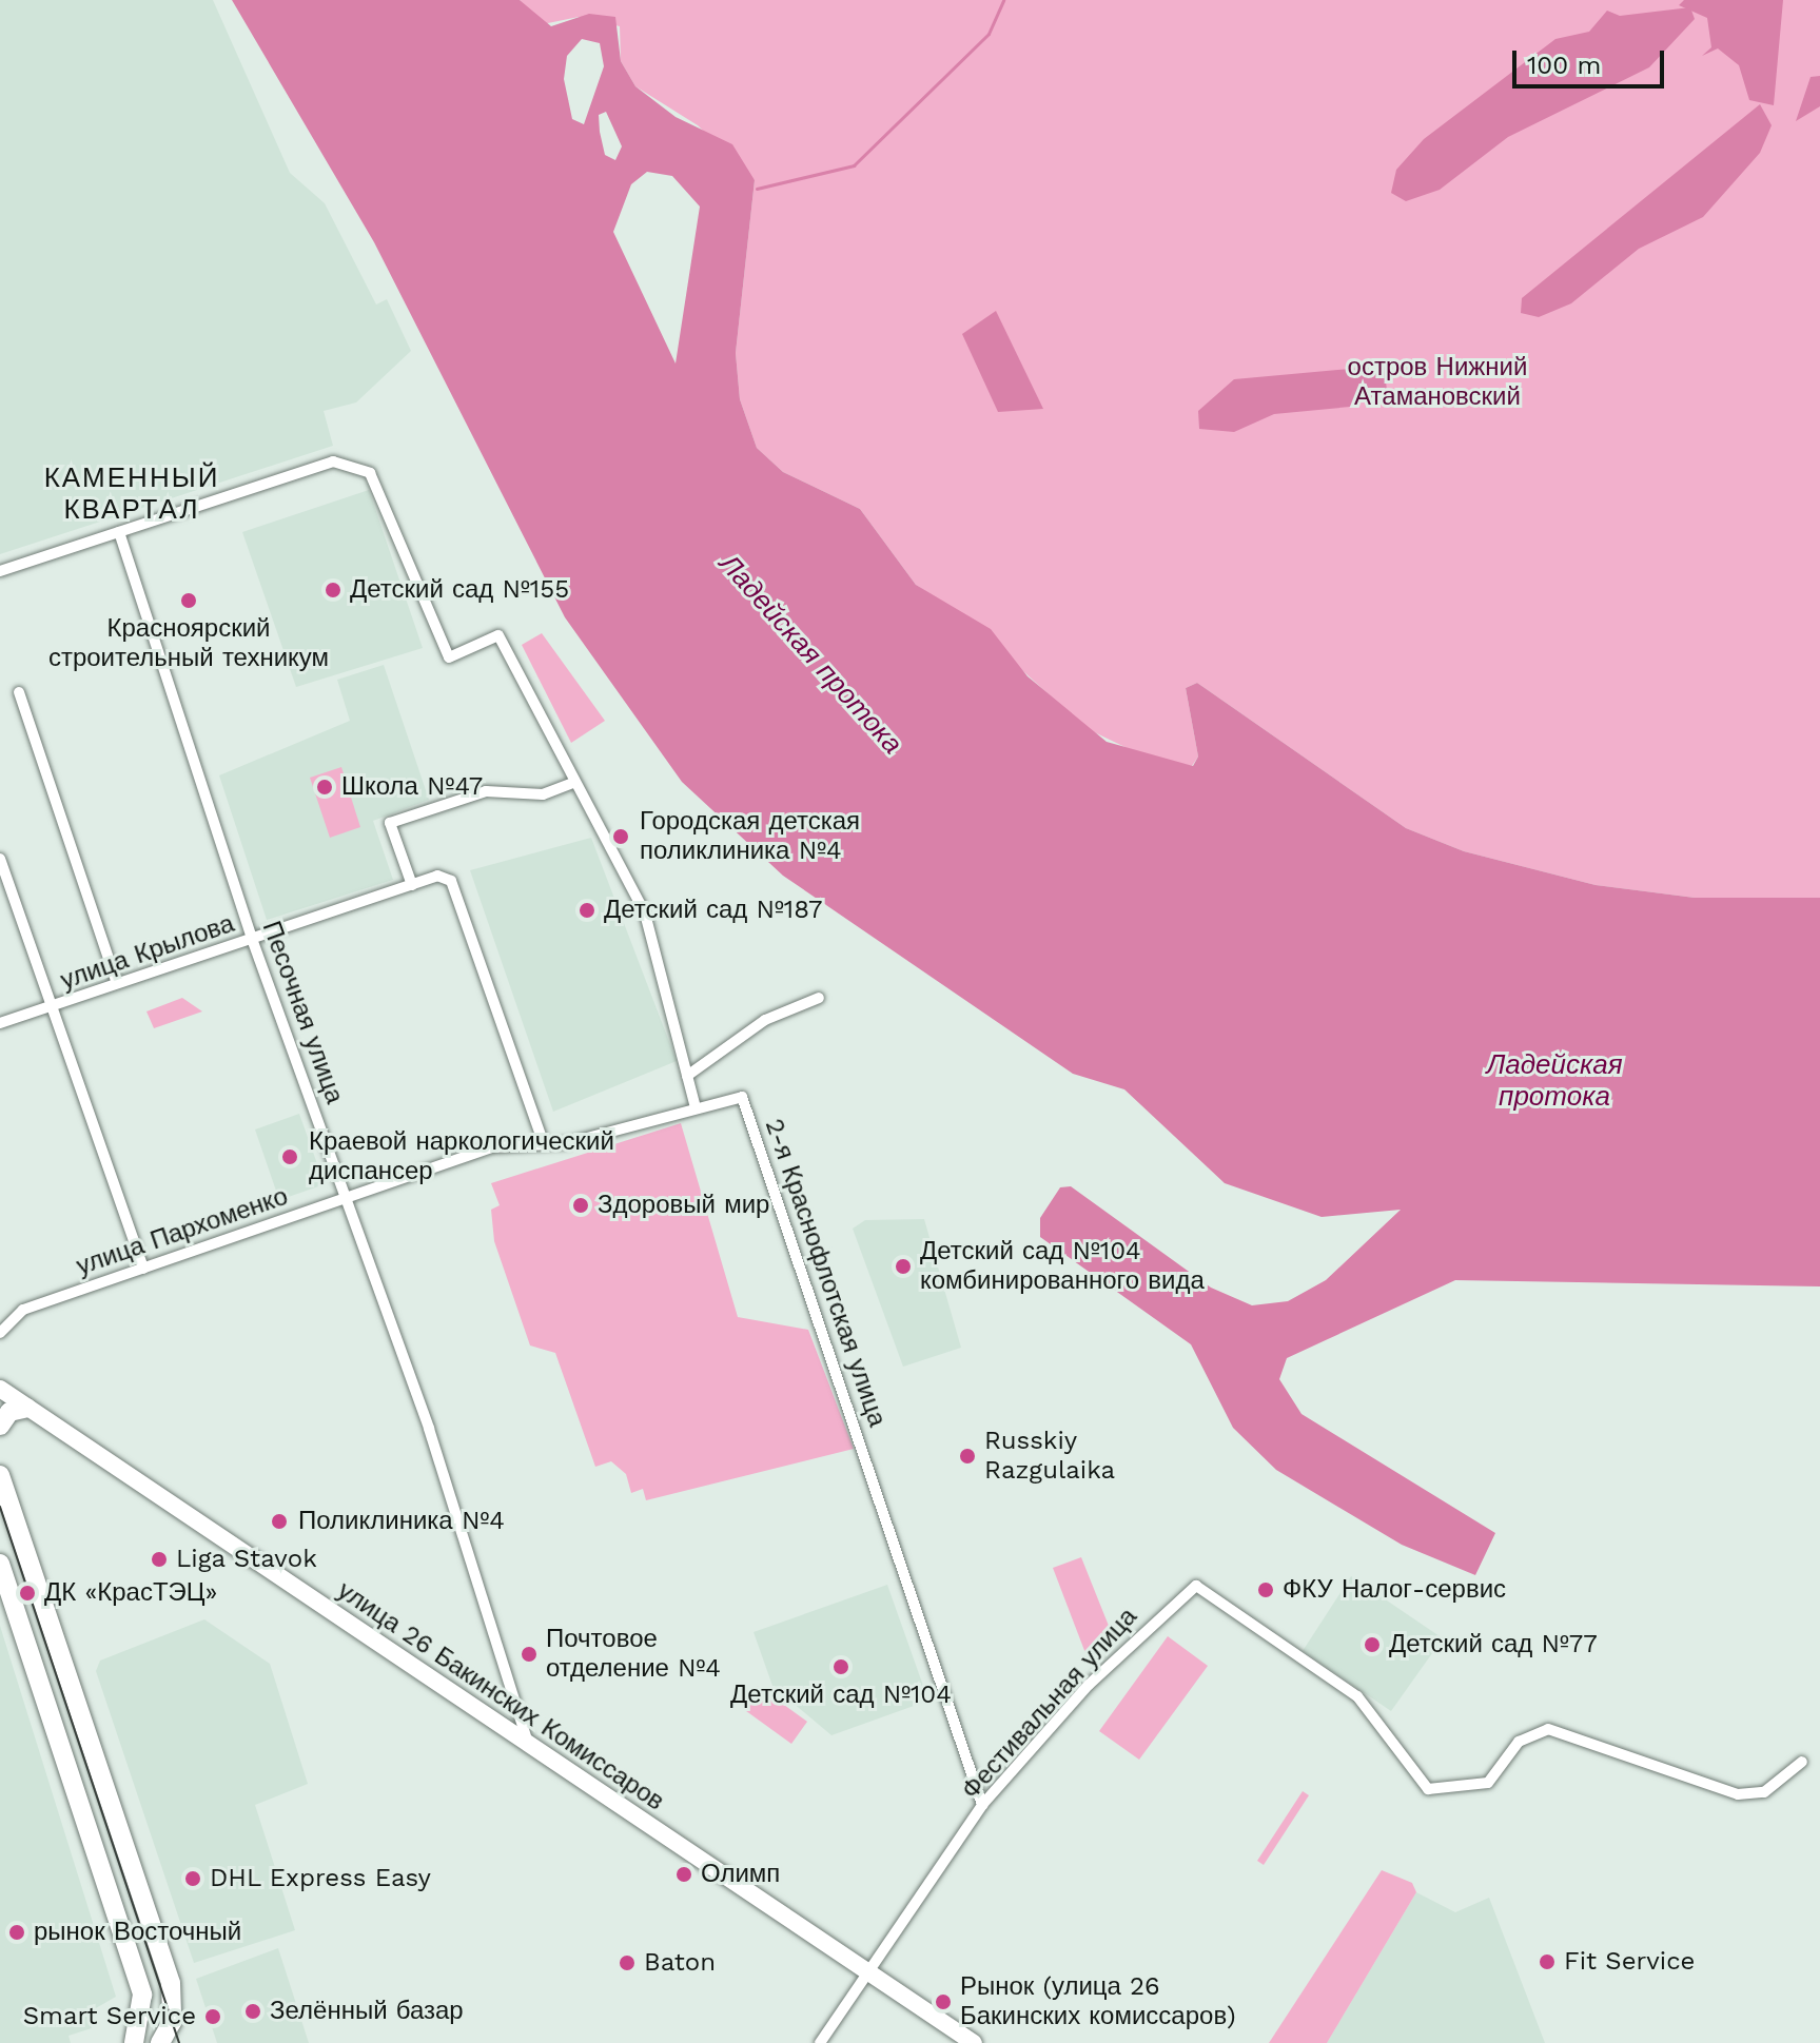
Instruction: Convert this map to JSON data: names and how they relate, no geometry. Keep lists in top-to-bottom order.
{
  "streets": {
    "main road": ["улица 26 Бакинских Комиссаров"],
    "street": [
      "улица Крылова",
      "Песочная улица",
      "улица Пархоменко",
      "2-я Краснофлотская улица",
      "Фестивальная улица"
    ]
  },
  "crossings": [
    ["улица Крылова", "Песочная улица"],
    ["улица Крылова", "улица Пархоменко"],
    ["Песочная улица", "улица Пархоменко"],
    ["Песочная улица", "улица 26 Бакинских Комиссаров"],
    ["улица Пархоменко", "2-я Краснофлотская улица"],
    ["2-я Краснофлотская улица", "Фестивальная улица"],
    ["улица 26 Бакинских Комиссаров", "Фестивальная улица"]
  ],
  "districts": ["КАМЕННЫЙ КВАРТАЛ"],
  "water": ["Ладейская протока"],
  "parks": ["остров Нижний Атамановский"],
  "places": [
    "Детский сад №155",
    "Красноярский строительный техникум",
    "Школа №47",
    "Городская детская поликлиника №4",
    "Детский сад №187",
    "Краевой наркологический диспансер",
    "Здоровый мир",
    "Детский сад №104 комбинированного вида",
    "Russkiy Razgulaika",
    "Поликлиника №4",
    "Liga Stavok",
    "ФКУ Налог-сервис",
    "ДК «КрасТЭЦ»",
    "Детский сад №77",
    "Почтовое отделение №4",
    "Детский сад №104",
    "Олимп",
    "DHL Express Easy",
    "рынок Восточный",
    "Fit Service",
    "Baton",
    "Рынок (улица 26 Бакинских комиссаров)",
    "Зелённый базар",
    "Smart Service"
  ],
  "scale_bar": "100 m"
}
